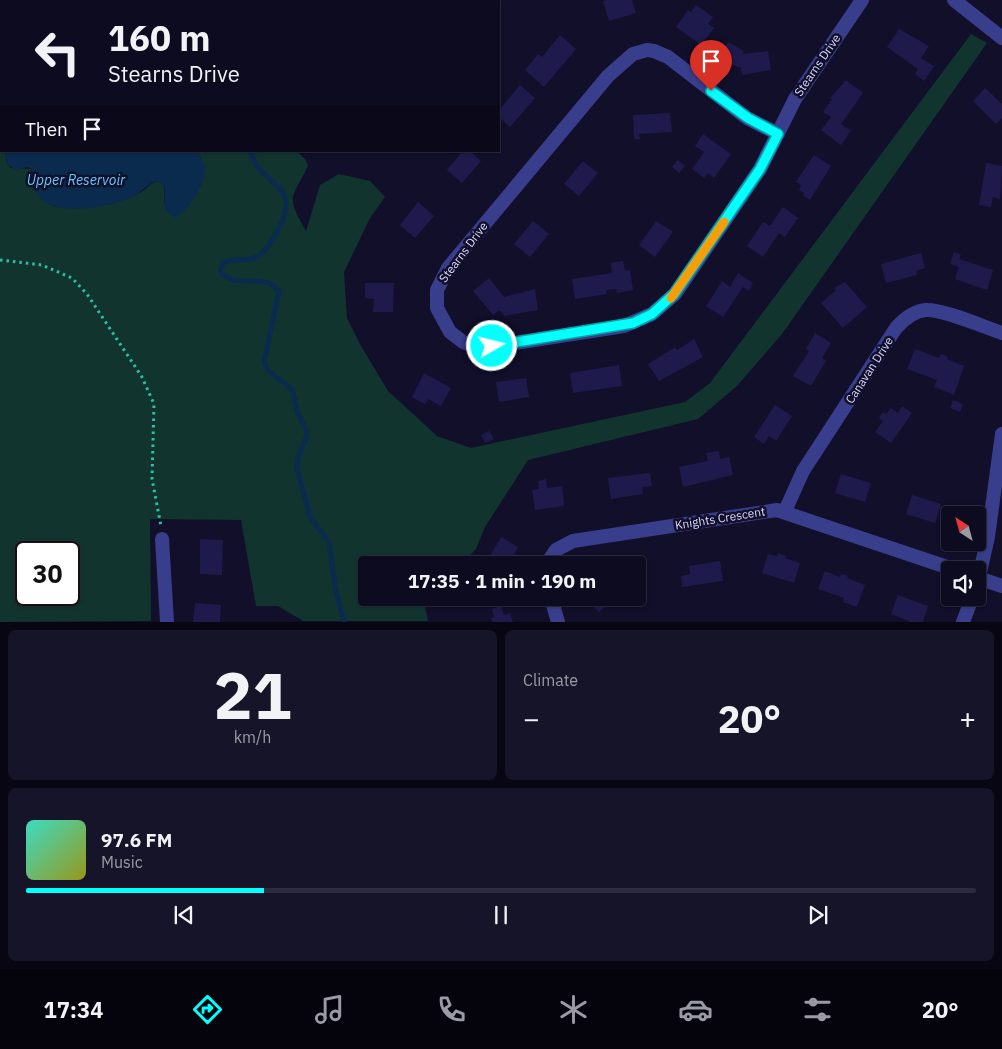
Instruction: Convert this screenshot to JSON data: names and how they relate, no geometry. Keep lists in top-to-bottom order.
{
  "streets": {
    "street": ["Stearns Drive", "Canavan Drive", "Knights Crescent"]
  },
  "crossings": [
    ["Canavan Drive", "Knights Crescent"]
  ],
  "water": ["Upper Reservoir"],
  "north": "top left",
  "page": {
    "turn": ["160 m", "Stearns Drive"],
    "then": "Then",
    "limit": "30",
    "trip": "17:35 · 1 min · 190 m",
    "tile": [
      ["21", "km/h"],
      "Climate"
    ],
    "heat": ["−", "20°", "+"],
    "song": ["97.6 FM", "Music"],
    "tabs": ["17:34", "20°"]
  }
}
